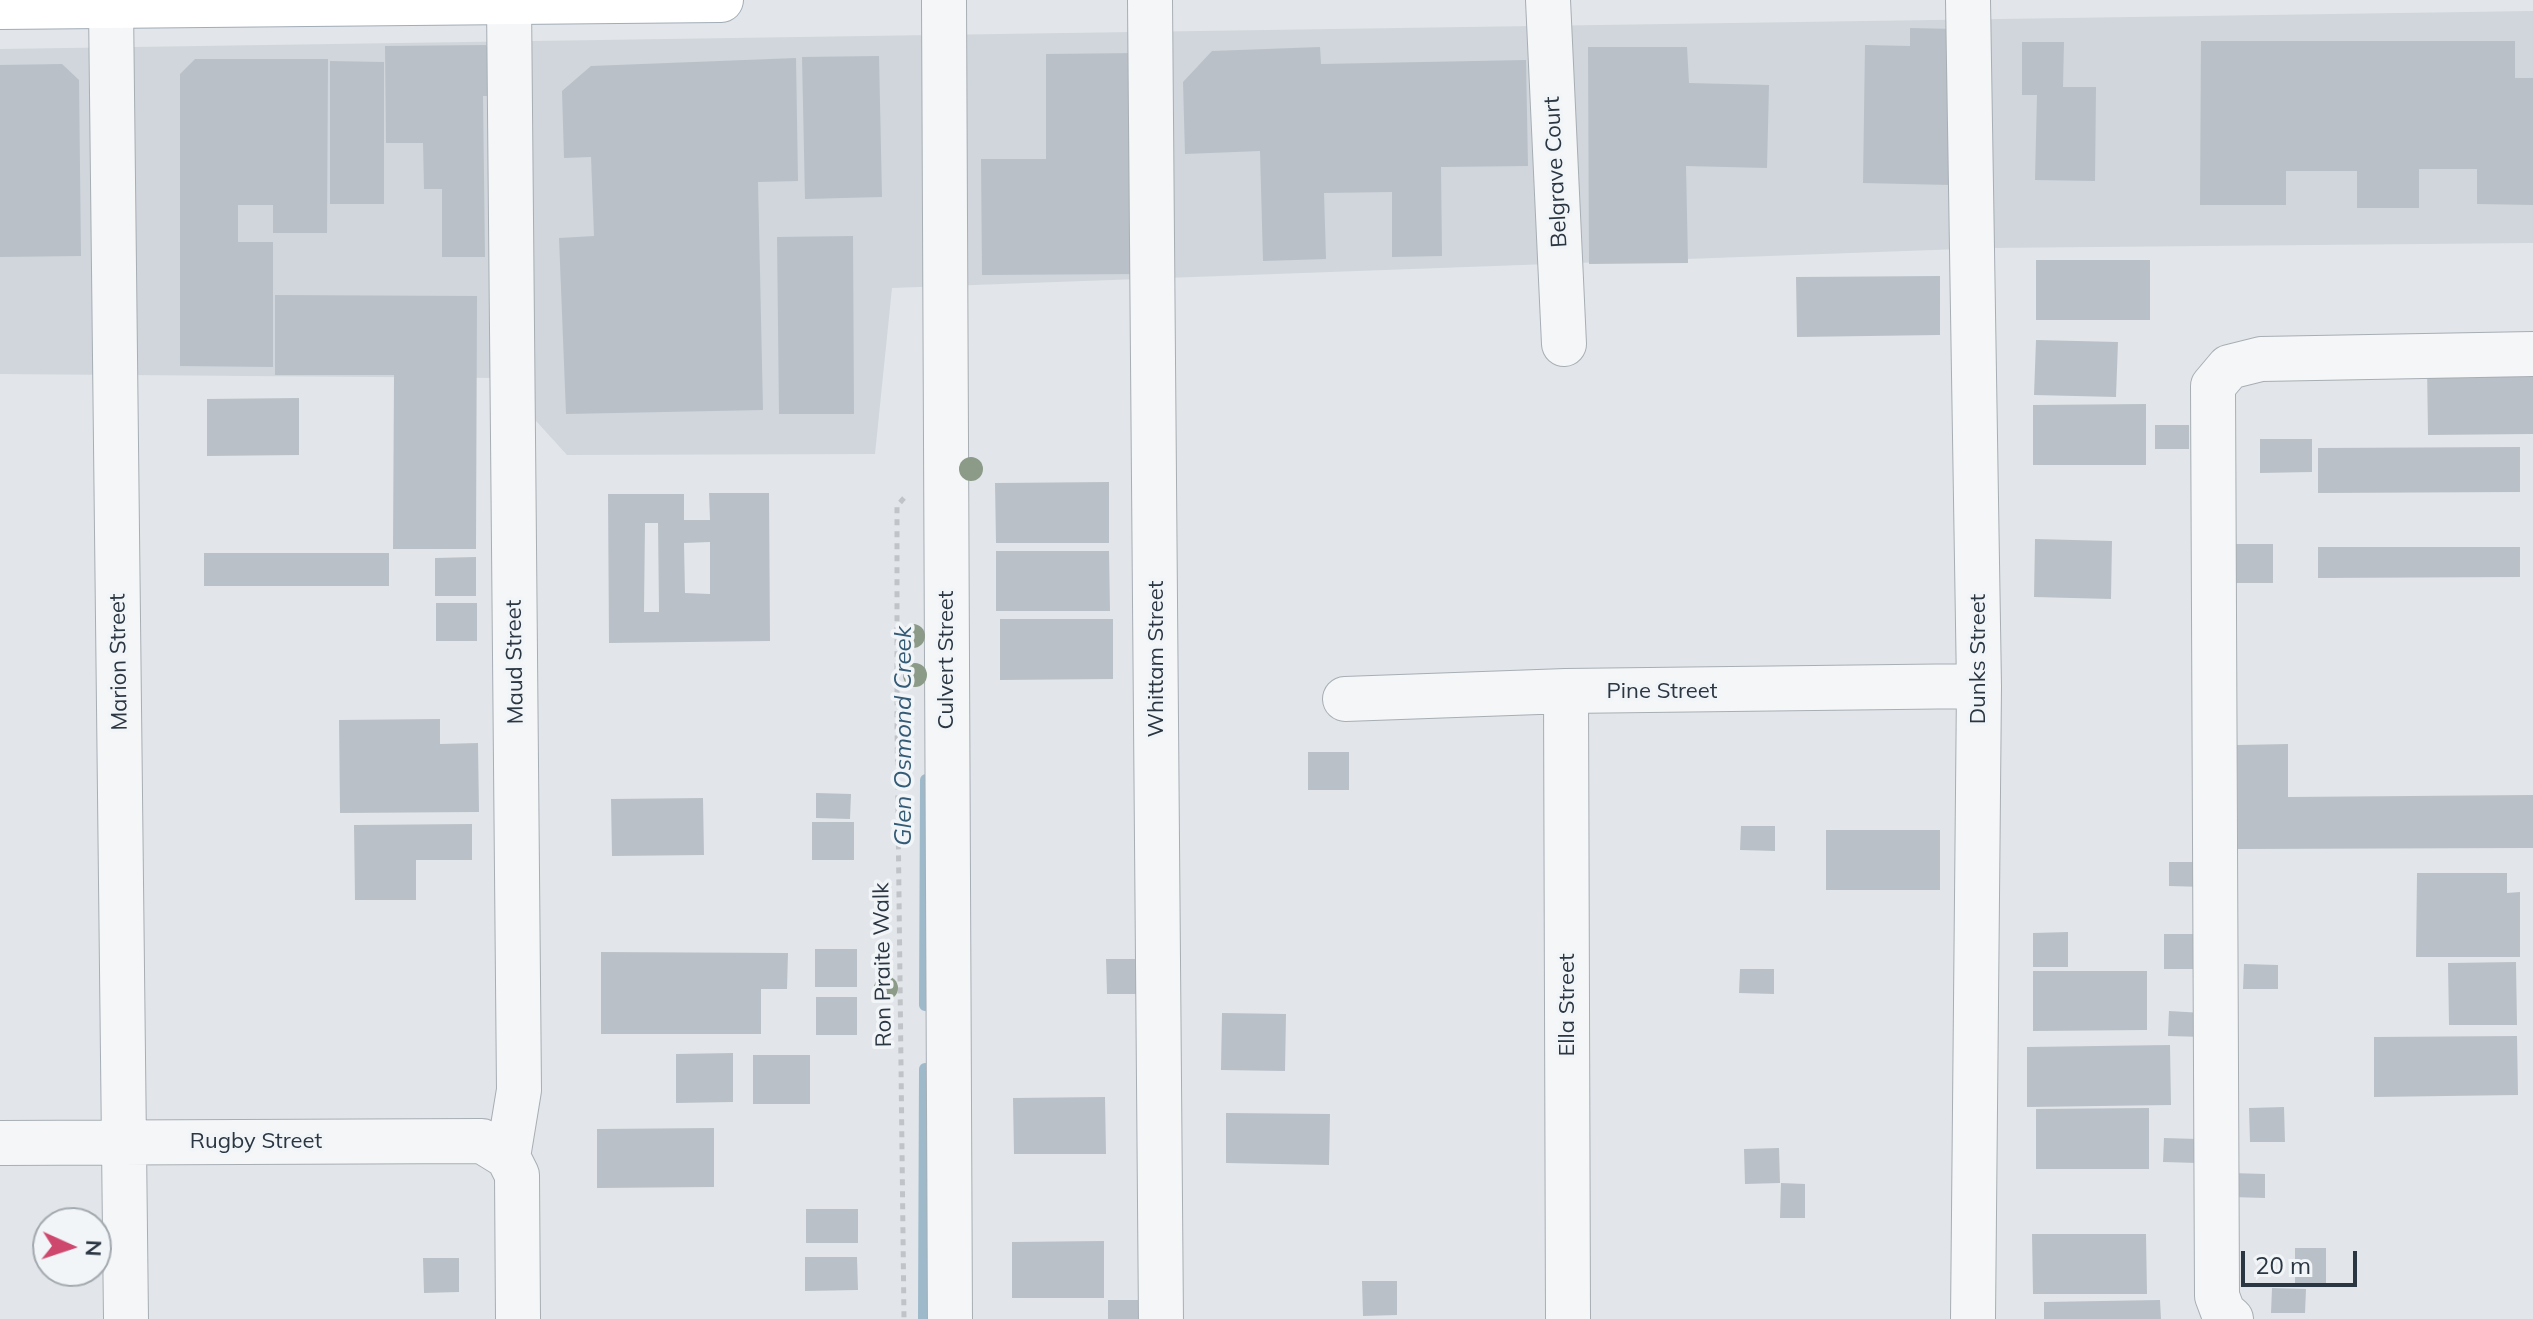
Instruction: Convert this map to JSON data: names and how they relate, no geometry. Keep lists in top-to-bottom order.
{
  "streets": {
    "street": [
      "Belgrave Court",
      "Whittam Street",
      "Dunks Street",
      "Culvert Street",
      "Marion Street",
      "Maud Street",
      "Pine Street",
      "Ella Street",
      "Rugby Street"
    ],
    "path": ["Ron Praite Walk"]
  },
  "crossings": [
    ["Dunks Street", "Pine Street"],
    ["Marion Street", "Rugby Street"],
    ["Maud Street", "Rugby Street"],
    ["Pine Street", "Ella Street"]
  ],
  "water": ["Glen Osmond Creek"],
  "scale_bar": "20 m",
  "north": "right"
}
